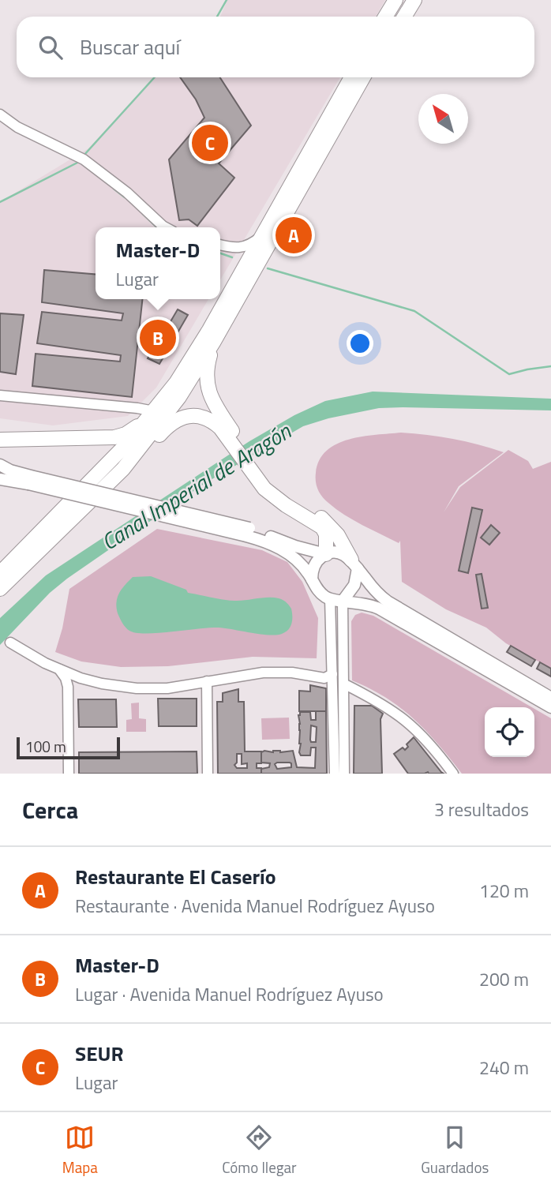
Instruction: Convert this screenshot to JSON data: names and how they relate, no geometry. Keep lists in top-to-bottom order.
{
  "water": ["Canal Imperial de Aragón"],
  "scale_bar": "100 m",
  "north": "top left",
  "page": {
    "search": "Buscar aquí",
    "pins": ["C", "A", "B"],
    "popup": ["Master-D", "Lugar"],
    "scale": "100 m",
    "heading": ["Cerca", "3 resultados"],
    "list": [
      {
        "mark": "A",
        "name": "Restaurante El Caserío",
        "note": "Restaurante · Avenida Manuel Rodríguez Ayuso",
        "value": "120 m"
      },
      {
        "mark": "B",
        "name": "Master-D",
        "note": "Lugar · Avenida Manuel Rodríguez Ayuso",
        "value": "200 m"
      },
      {
        "mark": "C",
        "name": "SEUR",
        "note": "Lugar",
        "value": "240 m"
      }
    ],
    "nav": ["Mapa", "Cómo llegar", "Guardados"]
  }
}
